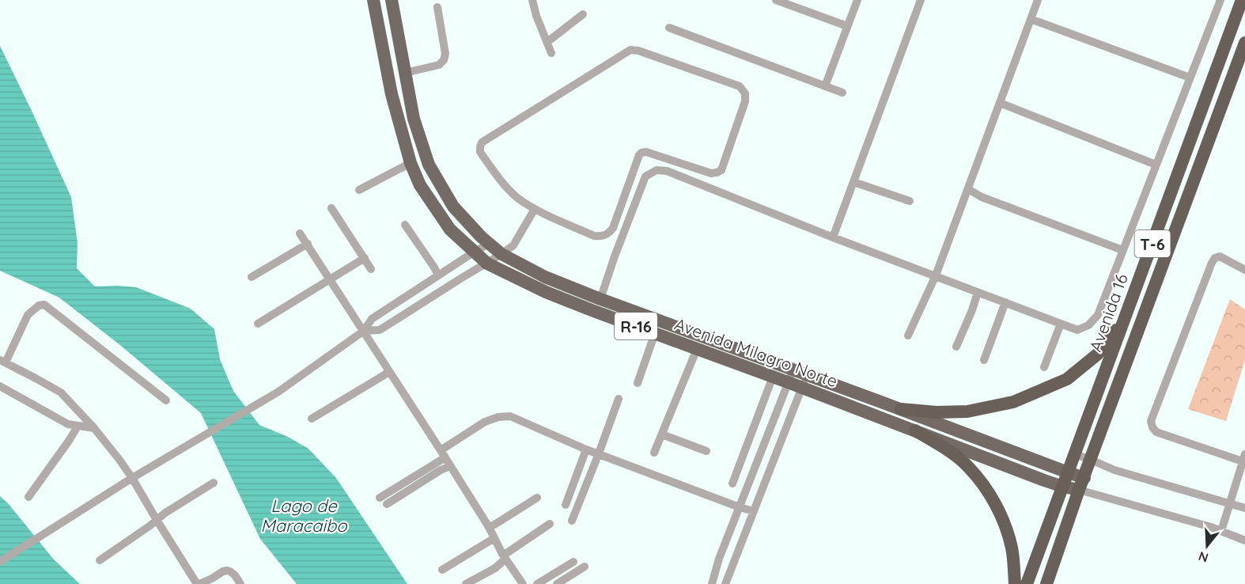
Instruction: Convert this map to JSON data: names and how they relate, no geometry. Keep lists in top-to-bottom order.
{
  "streets": {
    "highway": ["T-6", "Avenida 16"],
    "main road": ["R-16", "Avenida Milagro Norte"]
  },
  "crossings": [
    ["Avenida 16", "Avenida Milagro Norte"]
  ],
  "water": ["Lago de Maracaibo"],
  "north": "bottom"
}
